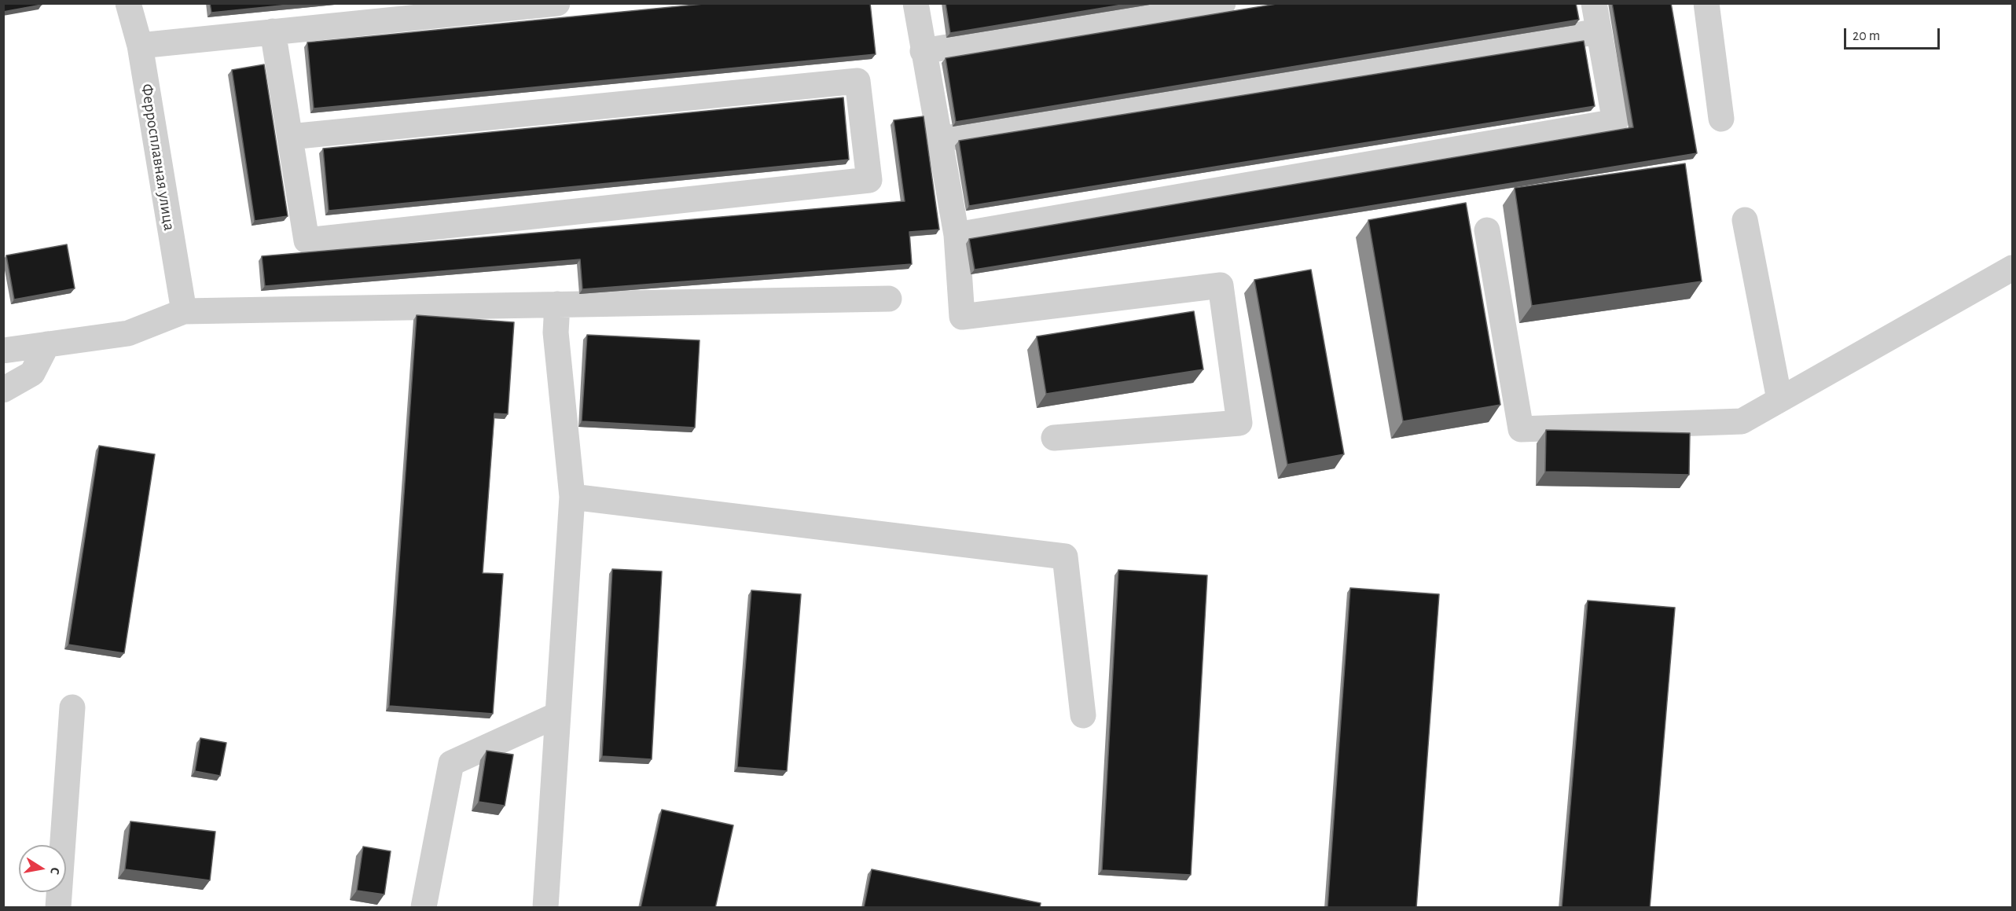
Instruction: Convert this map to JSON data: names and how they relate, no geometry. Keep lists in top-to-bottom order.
{
  "streets": {
    "street": ["Ферросплавная улица"]
  },
  "scale_bar": "20 m",
  "north": "right"
}
